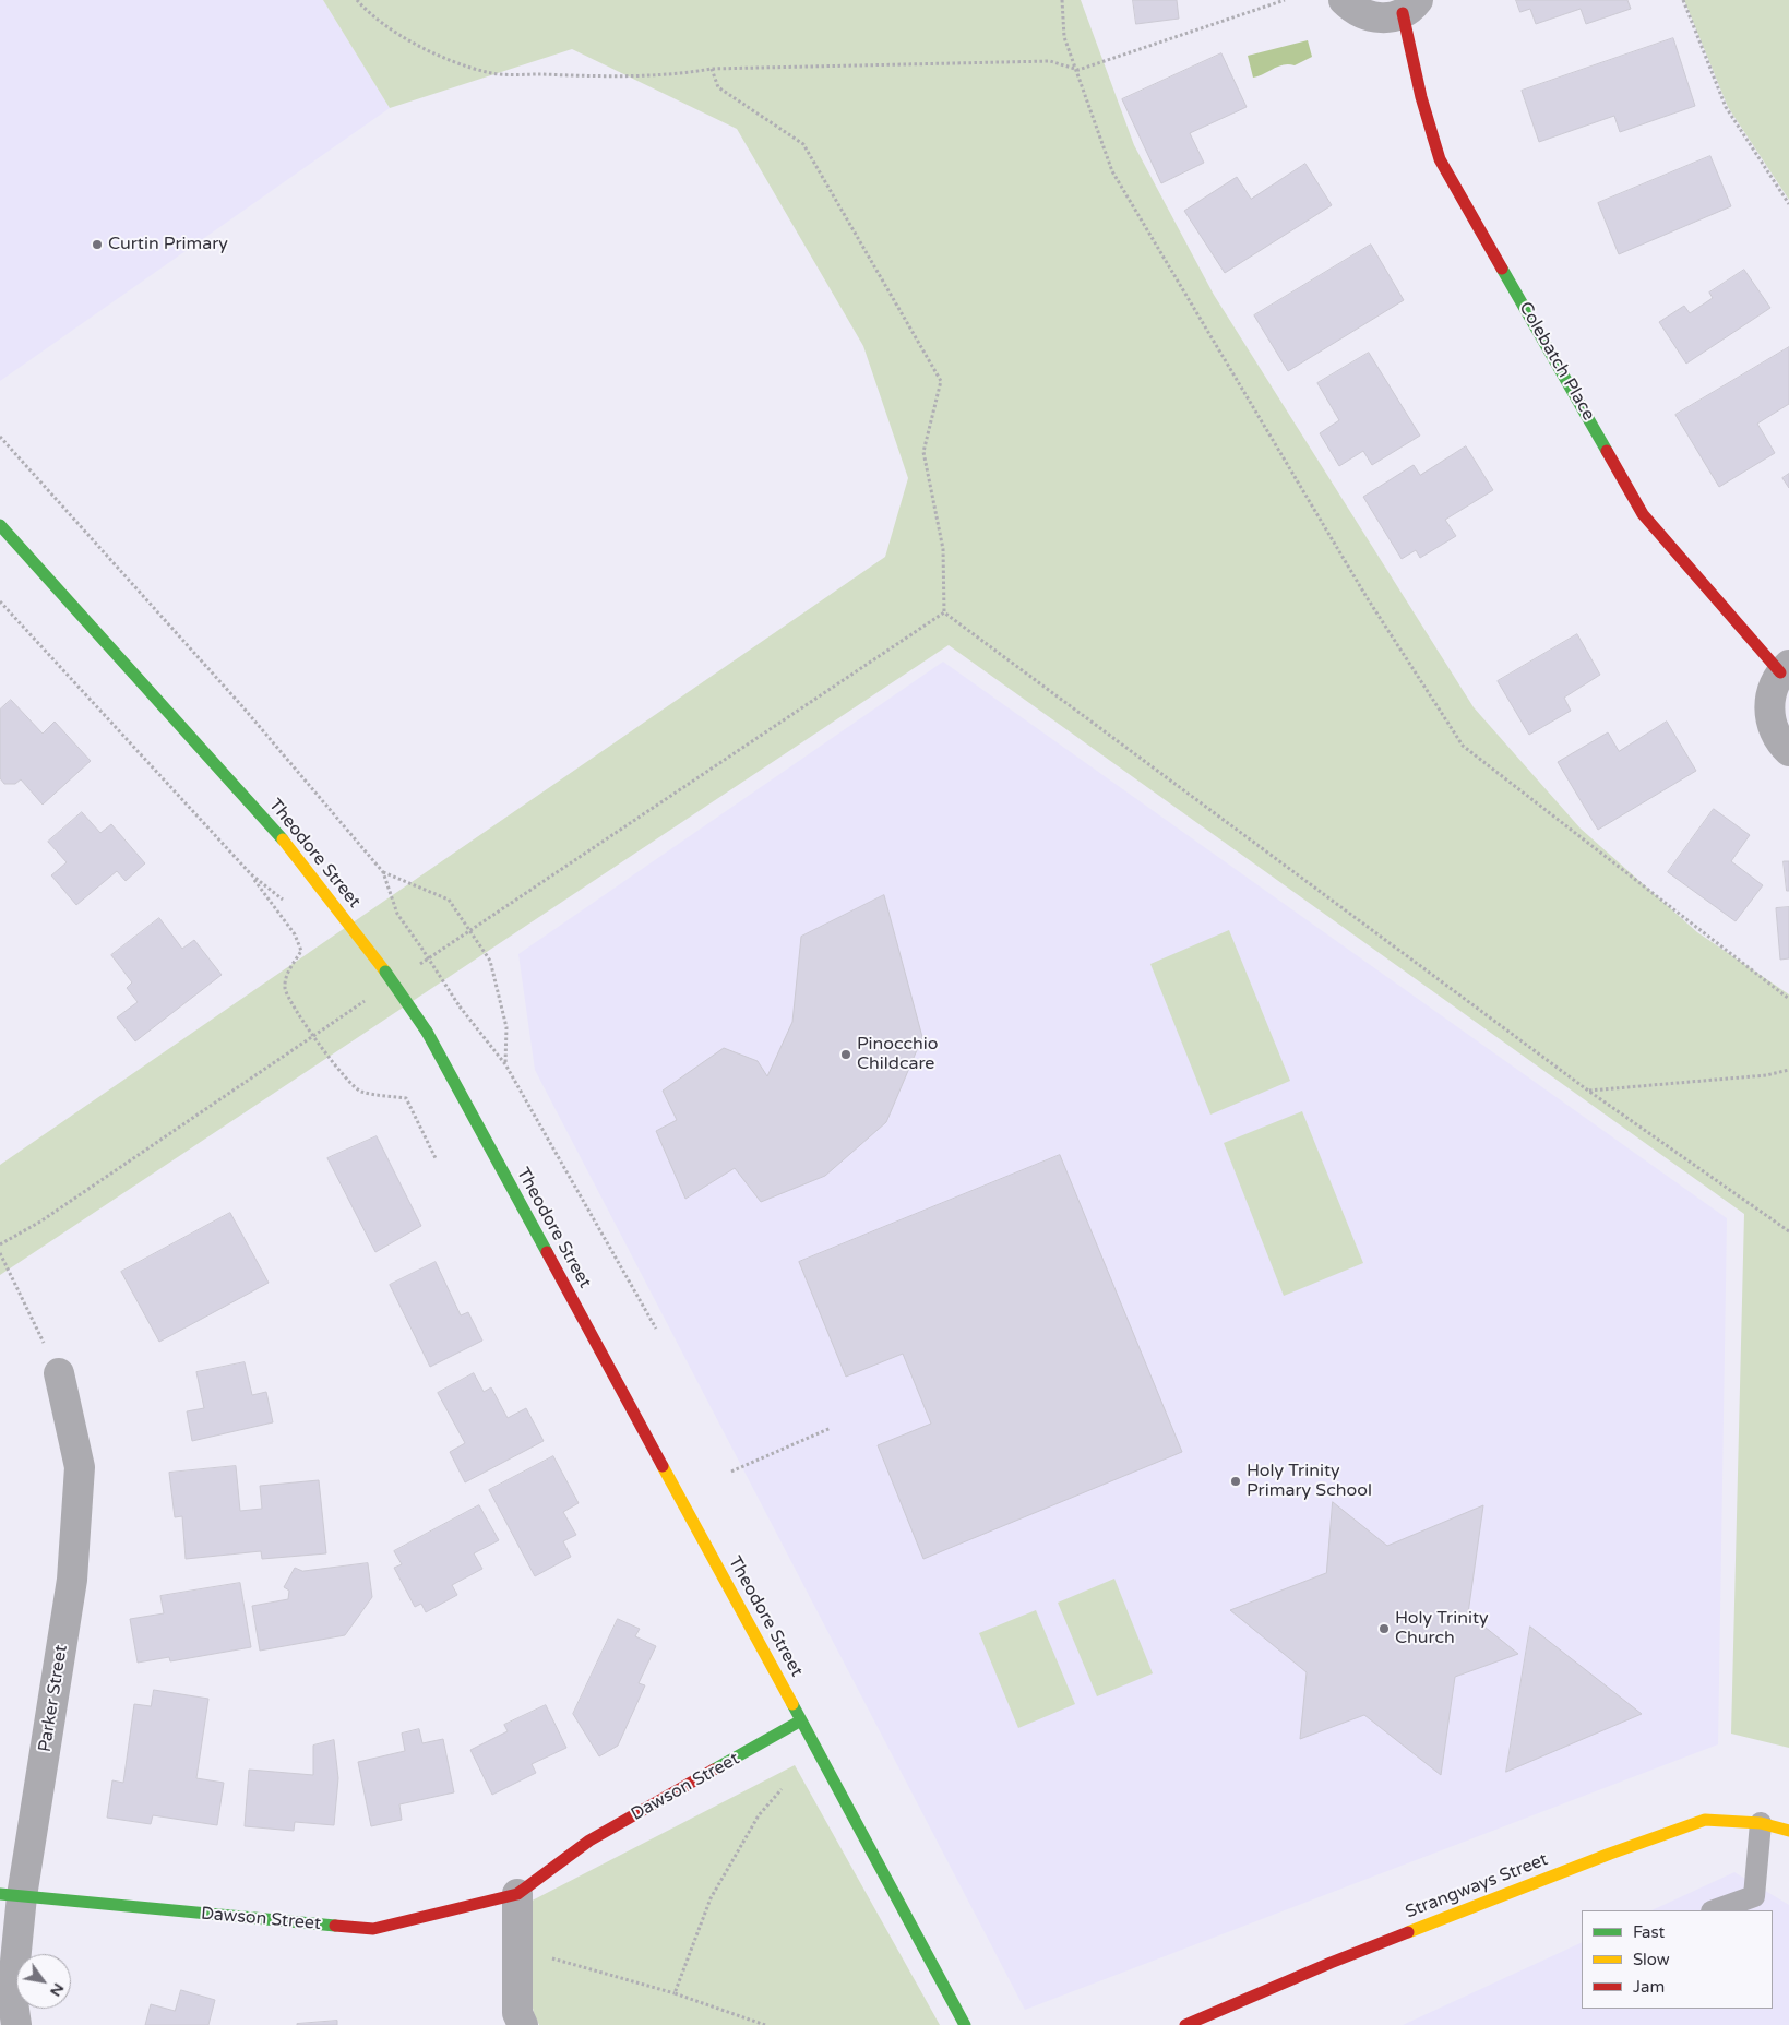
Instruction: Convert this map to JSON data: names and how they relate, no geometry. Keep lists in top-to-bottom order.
{
  "streets": {
    "street": [
      "Colebatch Place",
      "Theodore Street",
      "Parker Street",
      "Dawson Street",
      "Strangways Street"
    ]
  },
  "crossings": [
    ["Theodore Street", "Dawson Street"],
    ["Parker Street", "Dawson Street"]
  ],
  "places": [
    "Curtin Primary",
    "Pinocchio Childcare",
    "Holy Trinity Primary School",
    "Holy Trinity Church"
  ],
  "legend": ["Fast", "Slow", "Jam"],
  "north": "bottom right"
}
